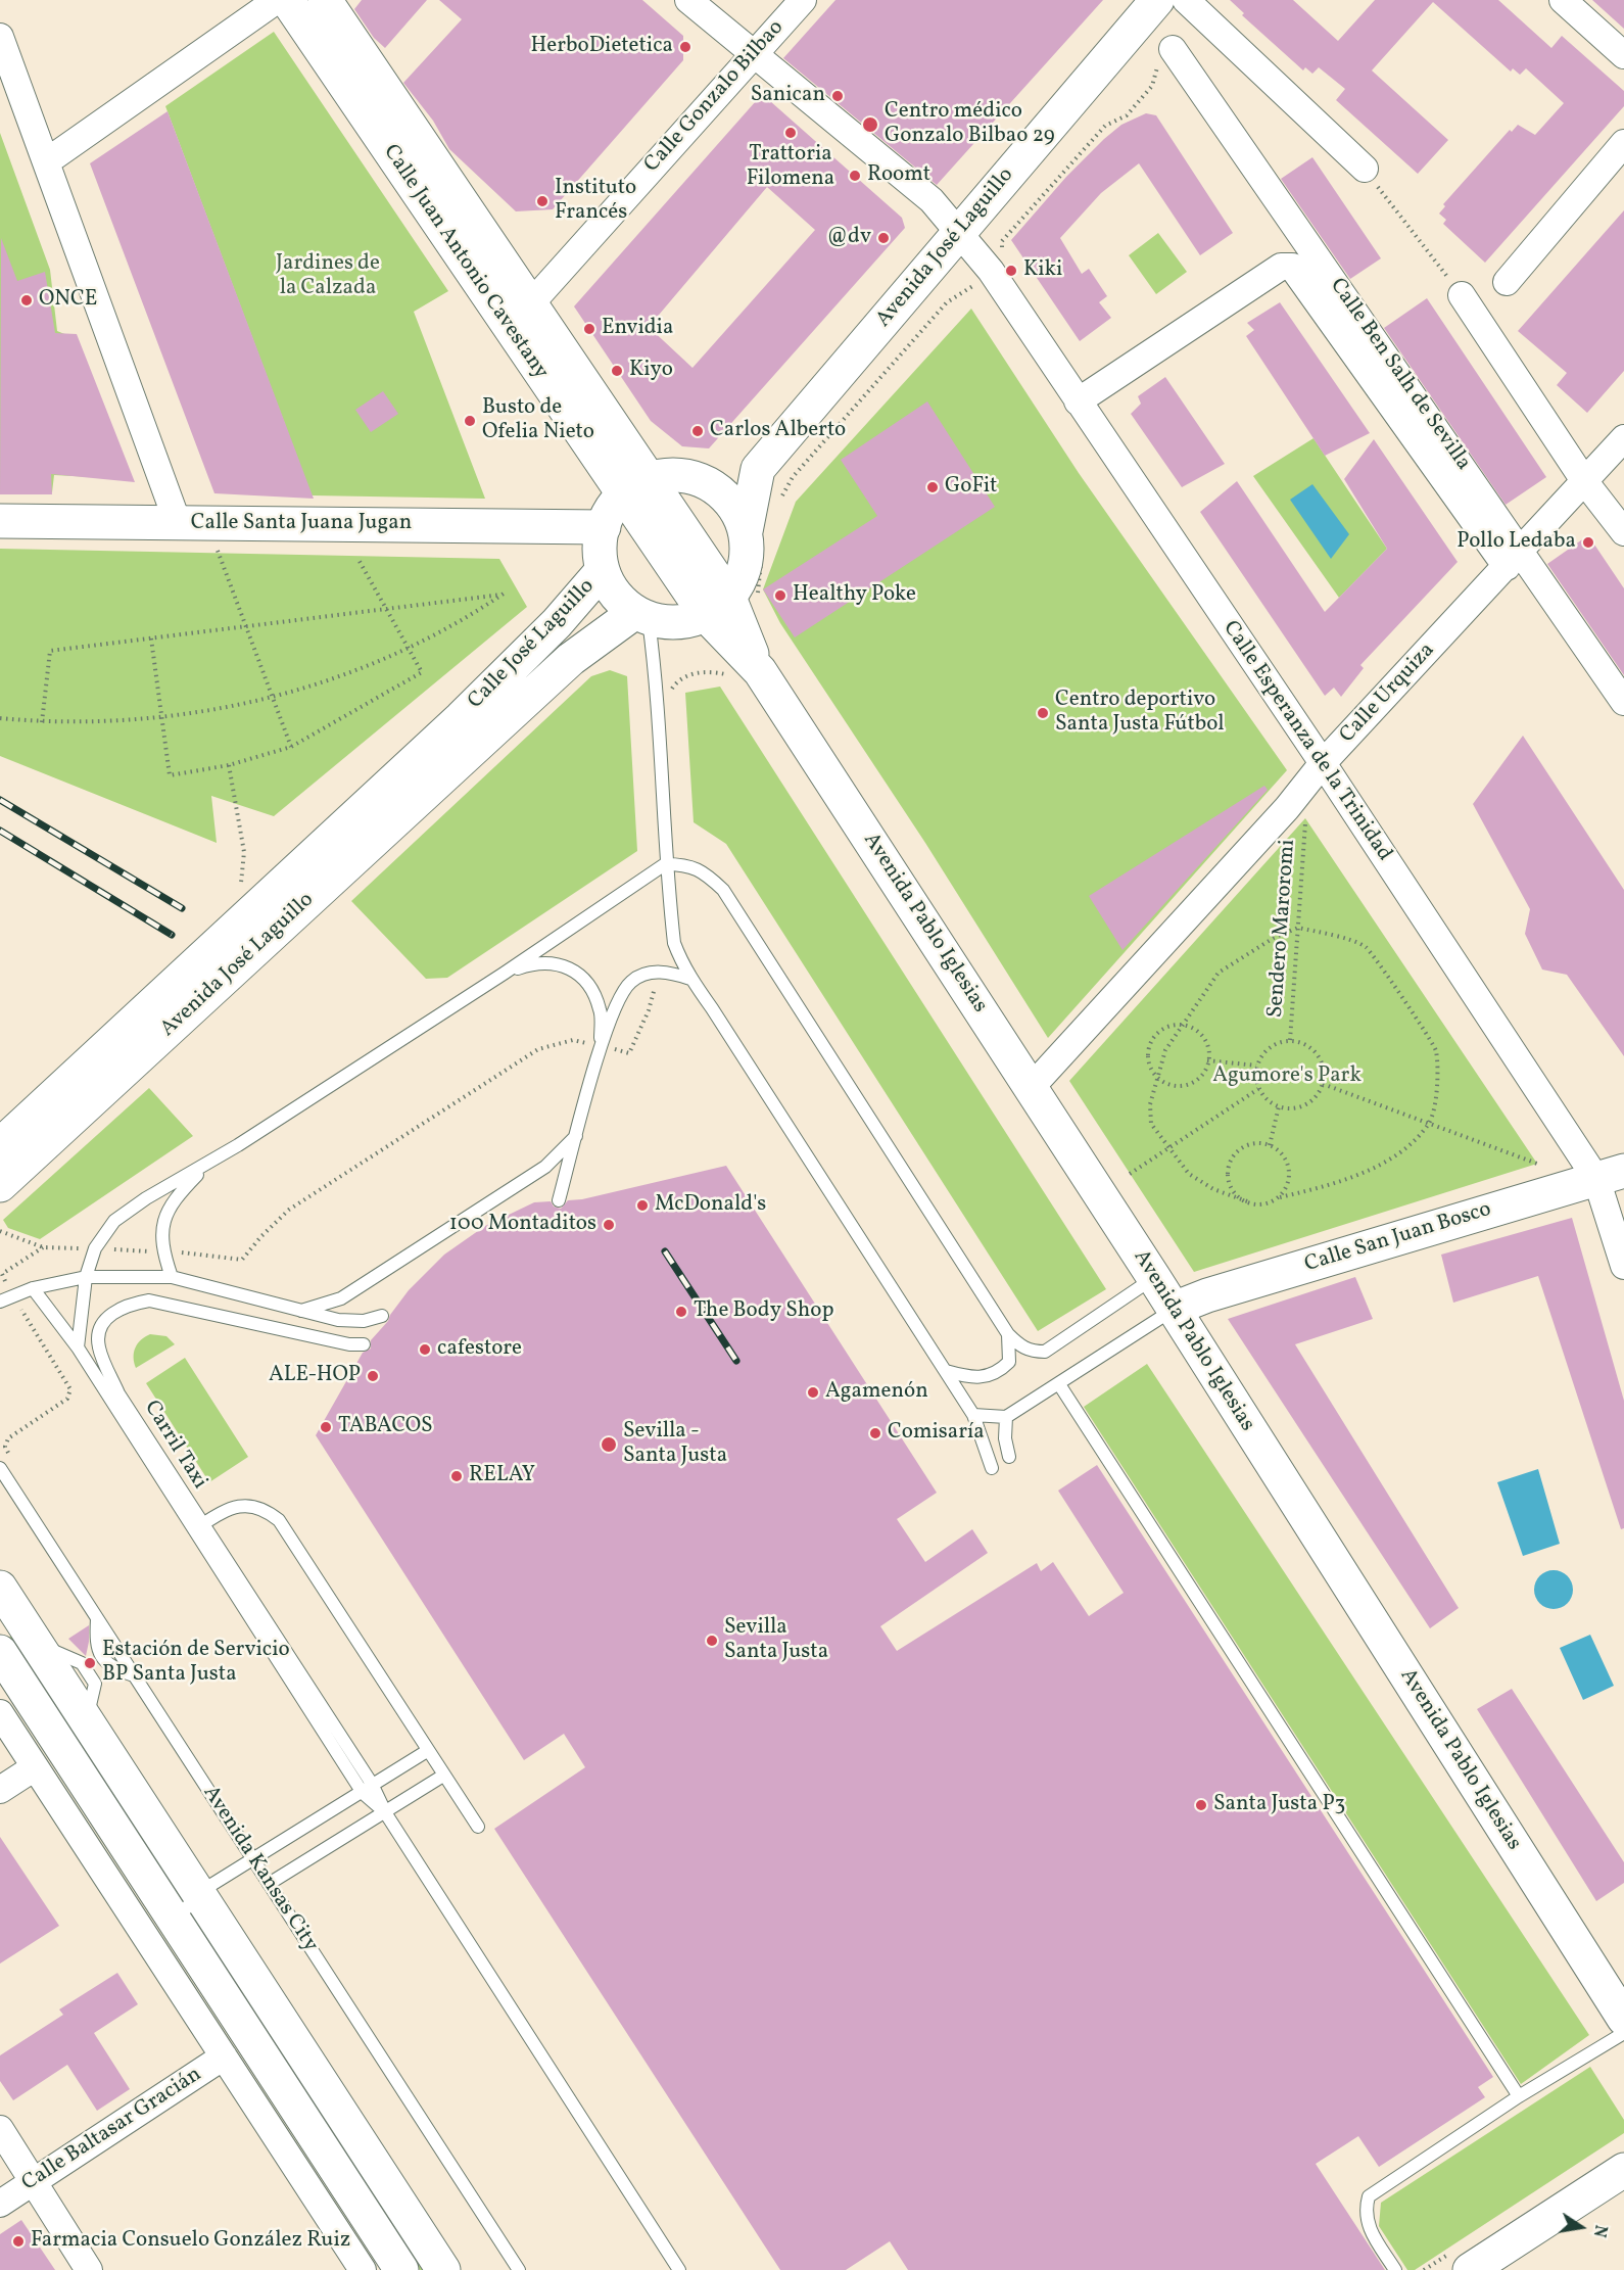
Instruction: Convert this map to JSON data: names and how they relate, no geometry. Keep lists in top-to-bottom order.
{
  "streets": {
    "main road": [
      "Avenida José Laguillo",
      "Calle Juan Antonio Cavestany",
      "Calle Santa Juana Jugan",
      "Calle José Laguillo",
      "Avenida Pablo Iglesias",
      "Calle San Juan Bosco"
    ],
    "street": [
      "Calle Gonzalo Bilbao",
      "Calle Ben Salh de Sevilla",
      "Calle Urquiza",
      "Calle Esperanza de la Trinidad",
      "Calle Baltasar Gracián"
    ],
    "lane": ["Carril Taxi", "Avenida Kansas City"],
    "path": ["Sendero Maroromi"]
  },
  "crossings": [
    ["Calle Gonzalo Bilbao", "Calle Juan Antonio Cavestany"],
    ["Calle Gonzalo Bilbao", "Calle Esperanza de la Trinidad"],
    ["Avenida José Laguillo", "Calle José Laguillo"],
    ["Avenida José Laguillo", "Calle Esperanza de la Trinidad"],
    ["Calle Juan Antonio Cavestany", "Avenida Pablo Iglesias"],
    ["Calle Ben Salh de Sevilla", "Calle Urquiza"],
    ["Calle Urquiza", "Calle Esperanza de la Trinidad"],
    ["Calle Urquiza", "Avenida Pablo Iglesias"],
    ["Calle Esperanza de la Trinidad", "Calle San Juan Bosco"],
    ["Avenida Pablo Iglesias", "Calle San Juan Bosco"]
  ],
  "parks": ["Jardines de la Calzada", "Agumore's Park"],
  "places": [
    "HerboDietetica",
    "Sanican",
    "Centro médico Gonzalo Bilbao 29",
    "Trattoria Filomena",
    "Roomt",
    "Instituto Francés",
    "@dv",
    "Kiki",
    "ONCE",
    "Envidia",
    "Kiyo",
    "Busto de Ofelia Nieto",
    "Carlos Alberto",
    "GoFit",
    "Pollo Ledaba",
    "Healthy Poke",
    "Centro deportivo Santa Justa Fútbol",
    "McDonald's",
    "100 Montaditos",
    "The Body Shop",
    "cafestore",
    "ALE-HOP",
    "Agamenón",
    "TABACOS",
    "Comisaría",
    "Sevilla - Santa Justa",
    "RELAY",
    "Sevilla Santa Justa",
    "Estación de Servicio BP Santa Justa",
    "Santa Justa P3",
    "Farmacia Consuelo González Ruiz"
  ],
  "north": "right"
}
